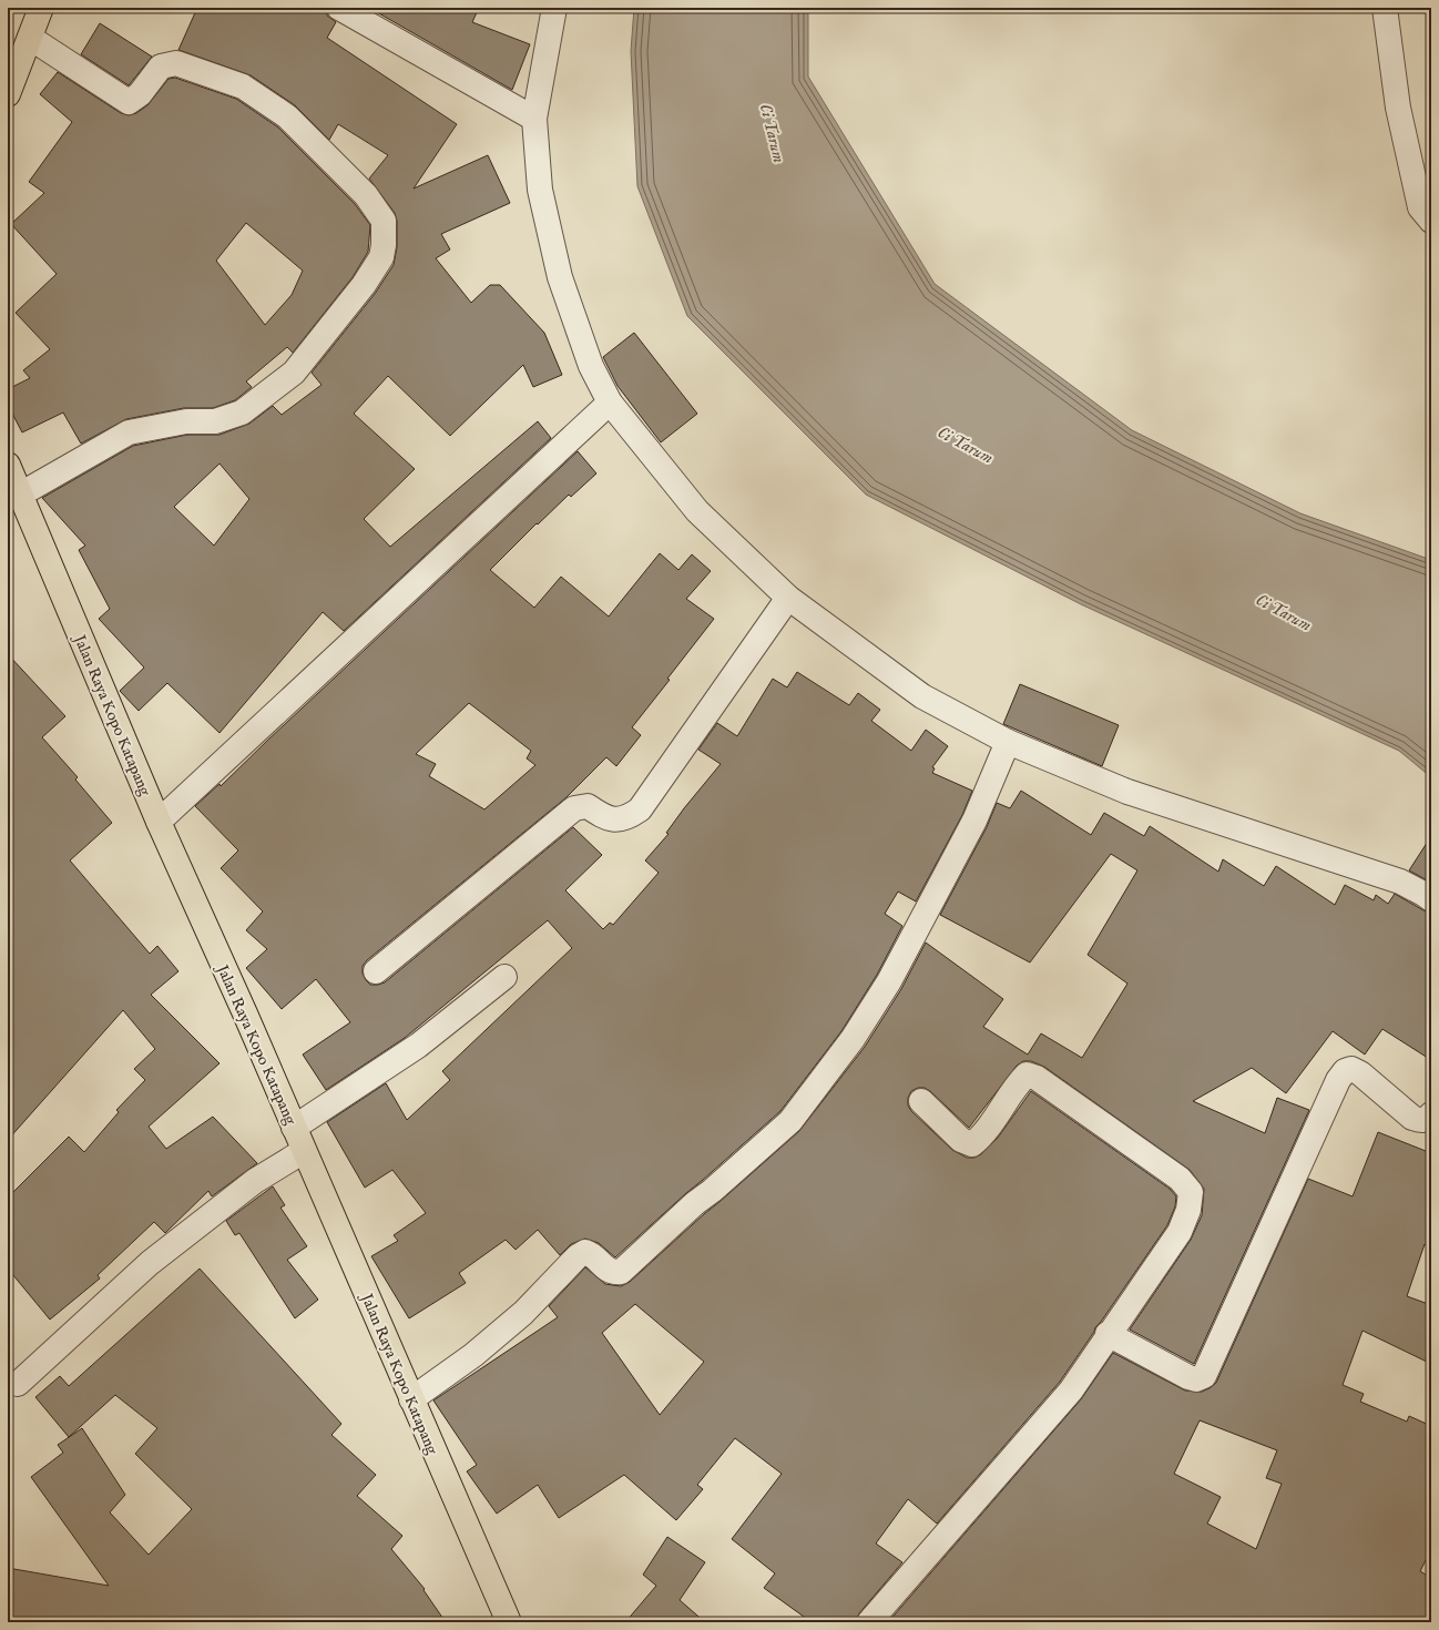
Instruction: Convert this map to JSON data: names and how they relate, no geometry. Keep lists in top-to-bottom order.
{
  "streets": {
    "main road": ["Jalan Raya Kopo Katapang"]
  },
  "water": ["Ci Tarum"]
}
